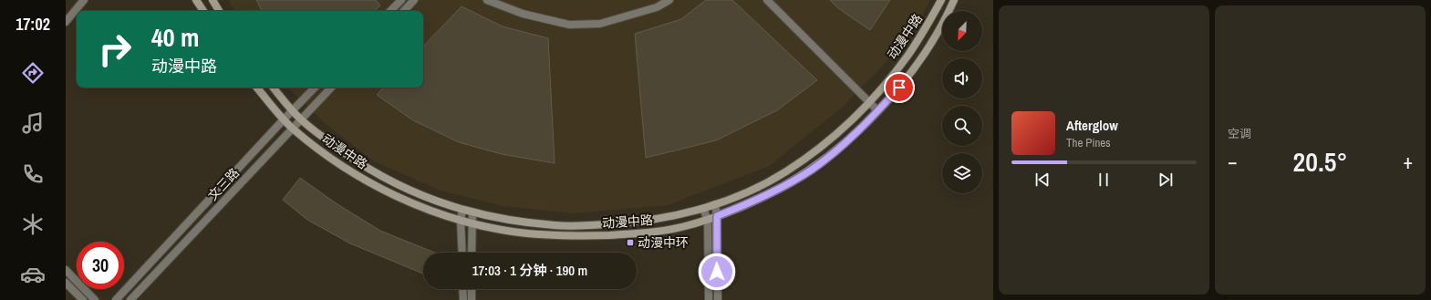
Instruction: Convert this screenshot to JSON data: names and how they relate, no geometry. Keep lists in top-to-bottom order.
{
  "streets": {
    "street": ["动漫中路", "文三路"]
  },
  "crossings": [
    ["动漫中路", "文三路"]
  ],
  "places": {
    "transit": ["动漫中环"]
  },
  "north": "bottom left",
  "page": {
    "tabs": "17:02",
    "tile": "空调",
    "turn": ["40 m", "动漫中路"],
    "song": ["Afterglow", "The Pines"],
    "heat": ["−", "20.5°", "+"],
    "limit": "30",
    "trip": "17:03 · 1 分钟 · 190 m"
  }
}
